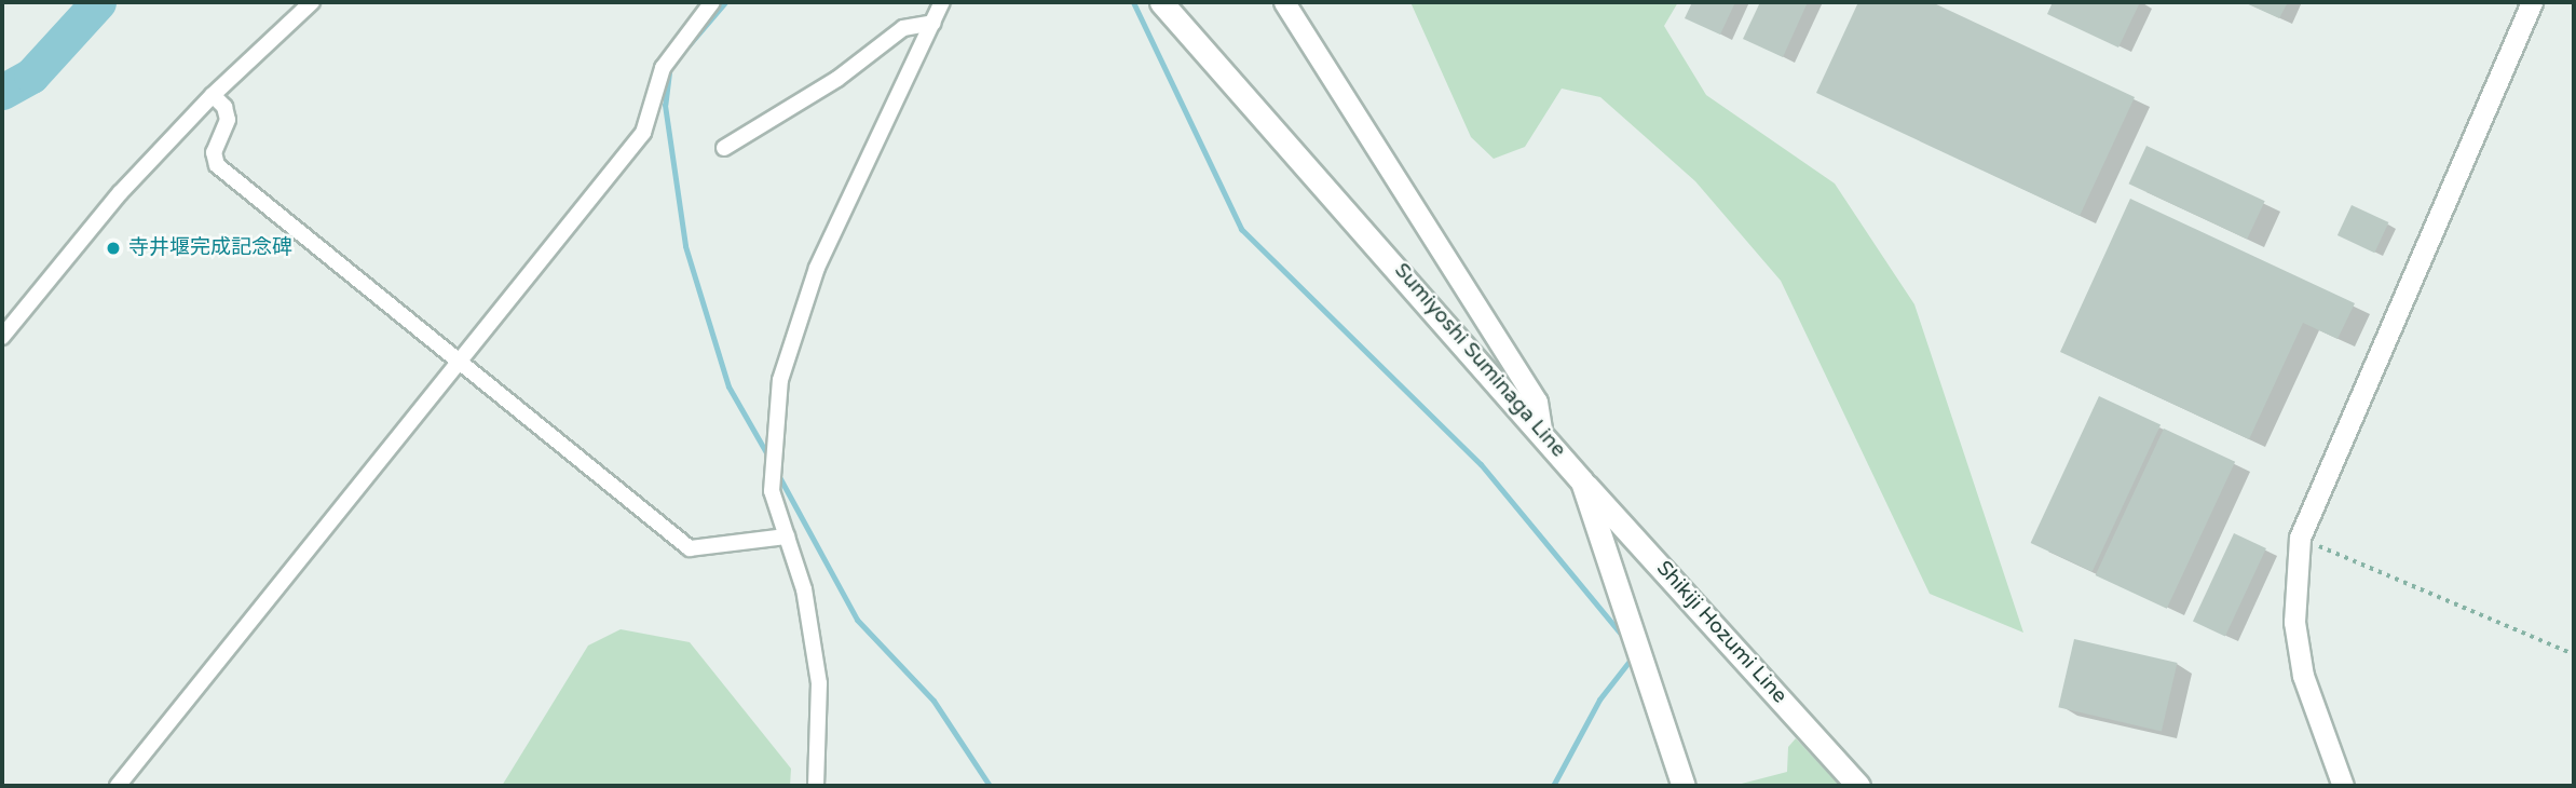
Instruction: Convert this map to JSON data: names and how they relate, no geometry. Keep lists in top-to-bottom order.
{
  "streets": {
    "main road": ["Sumiyoshi Suminaga Line", "Shikiji Hozumi Line"]
  },
  "crossings": [
    ["Sumiyoshi Suminaga Line", "Shikiji Hozumi Line"]
  ],
  "places": ["寺井堰完成記念碑"]
}
